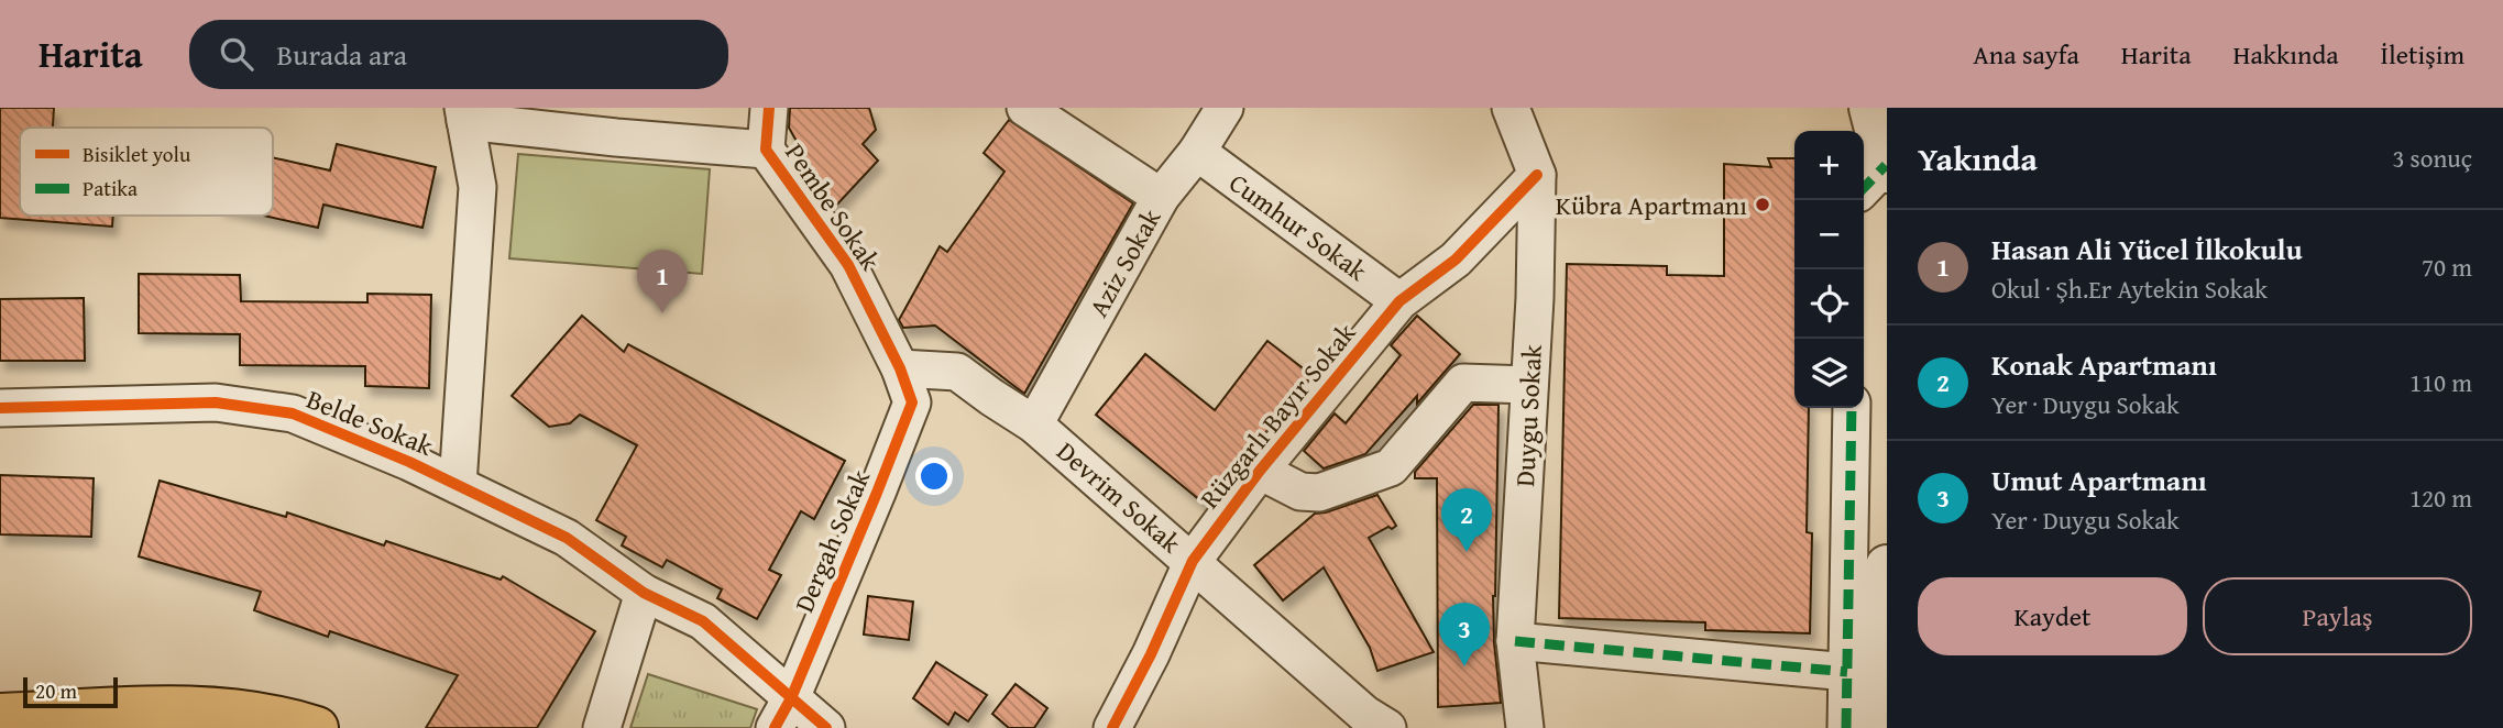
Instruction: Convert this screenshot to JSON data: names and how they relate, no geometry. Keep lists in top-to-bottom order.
{
  "streets": {
    "street": [
      "Pembe Sokak",
      "Cumhur Sokak",
      "Aziz Sokak",
      "Rüzgarlı Bayır Sokak",
      "Duygu Sokak",
      "Belde Sokak",
      "Devrim Sokak",
      "Dergah Sokak"
    ]
  },
  "crossings": [
    ["Pembe Sokak", "Devrim Sokak"],
    ["Pembe Sokak", "Dergah Sokak"],
    ["Cumhur Sokak", "Aziz Sokak"],
    ["Cumhur Sokak", "Rüzgarlı Bayır Sokak"],
    ["Aziz Sokak", "Devrim Sokak"],
    ["Rüzgarlı Bayır Sokak", "Duygu Sokak"],
    ["Rüzgarlı Bayır Sokak", "Devrim Sokak"],
    ["Belde Sokak", "Dergah Sokak"],
    ["Devrim Sokak", "Dergah Sokak"]
  ],
  "places": ["Kübra Apartmanı"],
  "legend": ["Bisiklet yolu", "Patika"],
  "scale_bar": "20 m",
  "page": {
    "header": "Harita",
    "search": "Burada ara",
    "nav": [
      "Ana sayfa",
      "Harita",
      "Hakkında",
      "İletişim"
    ],
    "heading": ["Yakında", "3 sonuç"],
    "map_buttons": ["+", "−"],
    "list": [
      {
        "mark": "1",
        "name": "Hasan Ali Yücel İlkokulu",
        "note": "Okul · Şh.Er Aytekin Sokak",
        "value": "70 m"
      },
      {
        "mark": "2",
        "name": "Konak Apartmanı",
        "note": "Yer · Duygu Sokak",
        "value": "110 m"
      },
      {
        "mark": "3",
        "name": "Umut Apartmanı",
        "note": "Yer · Duygu Sokak",
        "value": "120 m"
      }
    ],
    "pins": ["1", "2", "3"],
    "buttons": ["Kaydet", "Paylaş"],
    "scale": "20 m"
  }
}
